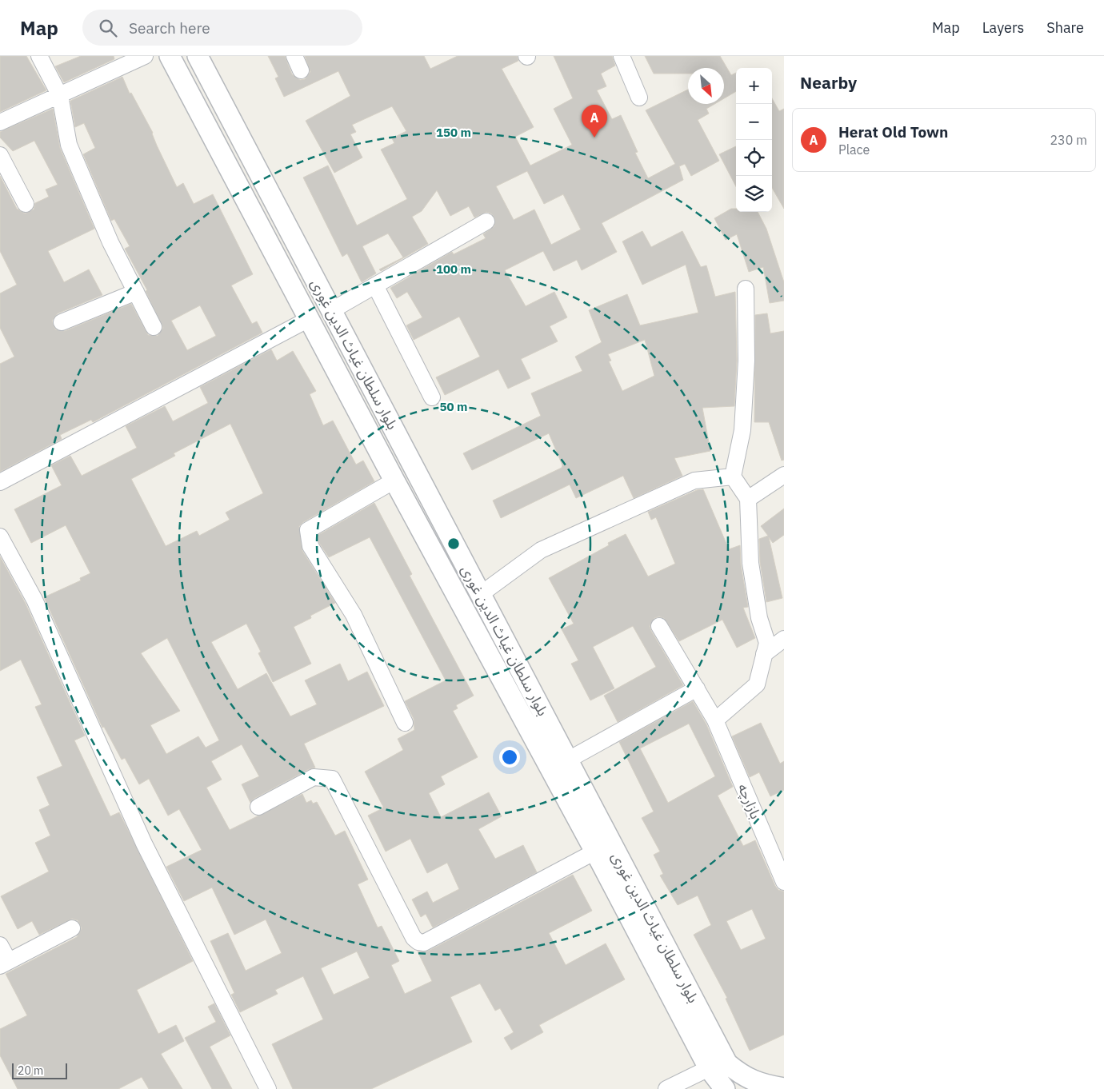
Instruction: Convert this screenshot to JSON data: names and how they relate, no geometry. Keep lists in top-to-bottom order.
{
  "streets": {
    "street": ["بلوار سلطان غیاث الدین غوری", "بازارچه"]
  },
  "scale_bar": "20 m",
  "north": "bottom right",
  "page": {
    "header": "Map",
    "search": "Search here",
    "nav": ["Map", "Layers", "Share"],
    "heading": "Nearby",
    "map_buttons": ["+", "−"],
    "pins": "A",
    "list": [
      {
        "mark": "A",
        "name": "Herat Old Town",
        "note": "Place",
        "value": "230 m"
      }
    ],
    "scale": "20 m"
  },
  "rings": ["150 m", "100 m", "50 m"]
}
